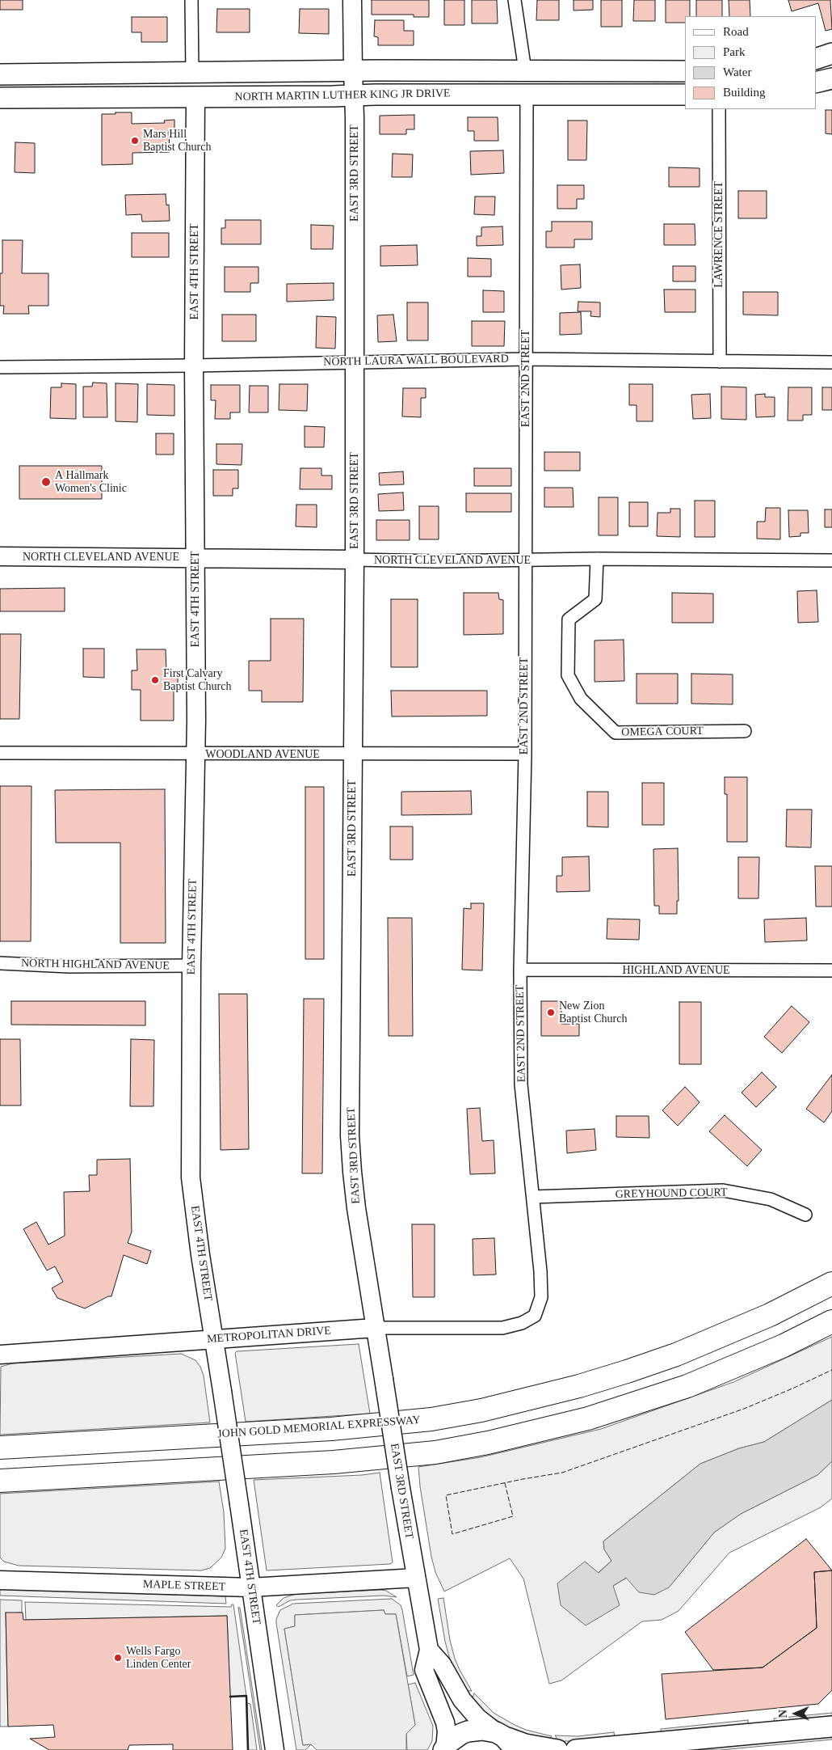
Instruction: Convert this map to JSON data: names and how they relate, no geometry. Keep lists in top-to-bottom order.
{
  "streets": {
    "highway": ["JOHN GOLD MEMORIAL EXPRESSWAY"],
    "main road": ["NORTH MARTIN LUTHER KING JR DRIVE"],
    "street": [
      "EAST 3RD STREET",
      "LAWRENCE STREET",
      "EAST 4TH STREET",
      "NORTH LAURA WALL BOULEVARD",
      "EAST 2ND STREET",
      "NORTH CLEVELAND AVENUE",
      "OMEGA COURT",
      "WOODLAND AVENUE",
      "NORTH HIGHLAND AVENUE",
      "HIGHLAND AVENUE",
      "GREYHOUND COURT",
      "METROPOLITAN DRIVE",
      "MAPLE STREET"
    ]
  },
  "crossings": [
    ["NORTH MARTIN LUTHER KING JR DRIVE", "EAST 3RD STREET"],
    ["NORTH MARTIN LUTHER KING JR DRIVE", "EAST 4TH STREET"],
    ["NORTH MARTIN LUTHER KING JR DRIVE", "EAST 2ND STREET"],
    ["EAST 3RD STREET", "NORTH LAURA WALL BOULEVARD"],
    ["EAST 3RD STREET", "NORTH CLEVELAND AVENUE"],
    ["EAST 3RD STREET", "WOODLAND AVENUE"],
    ["EAST 3RD STREET", "METROPOLITAN DRIVE"],
    ["EAST 3RD STREET", "MAPLE STREET"],
    ["LAWRENCE STREET", "NORTH LAURA WALL BOULEVARD"],
    ["EAST 4TH STREET", "NORTH LAURA WALL BOULEVARD"],
    ["EAST 4TH STREET", "NORTH CLEVELAND AVENUE"],
    ["EAST 4TH STREET", "WOODLAND AVENUE"],
    ["EAST 4TH STREET", "NORTH HIGHLAND AVENUE"],
    ["EAST 4TH STREET", "METROPOLITAN DRIVE"],
    ["EAST 4TH STREET", "MAPLE STREET"],
    ["NORTH LAURA WALL BOULEVARD", "EAST 2ND STREET"],
    ["EAST 2ND STREET", "NORTH CLEVELAND AVENUE"],
    ["EAST 2ND STREET", "WOODLAND AVENUE"],
    ["EAST 2ND STREET", "HIGHLAND AVENUE"],
    ["EAST 2ND STREET", "GREYHOUND COURT"],
    ["EAST 2ND STREET", "METROPOLITAN DRIVE"],
    ["NORTH CLEVELAND AVENUE", "OMEGA COURT"]
  ],
  "places": [
    "Mars Hill Baptist Church",
    "A Hallmark Women's Clinic",
    "First Calvary Baptist Church",
    "New Zion Baptist Church",
    "Wells Fargo Linden Center"
  ],
  "legend": [
    "Road",
    "Park",
    "Water",
    "Building"
  ],
  "north": "left"
}
